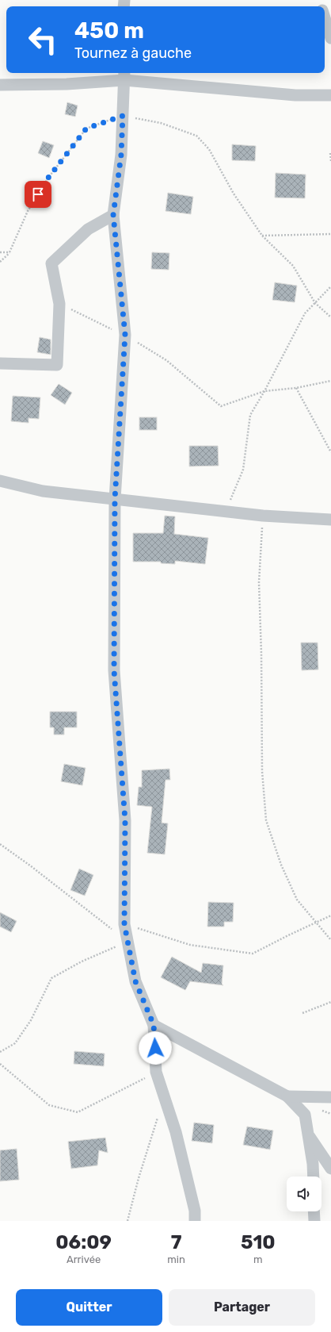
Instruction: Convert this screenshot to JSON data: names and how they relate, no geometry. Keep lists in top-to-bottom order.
{
  "page": {
    "turn": ["450 m", "Tournez à gauche"],
    "eta": [
      "06:09",
      "Arrivée",
      "7",
      "min",
      "510",
      "m"
    ],
    "buttons": ["Quitter", "Partager"]
  }
}
